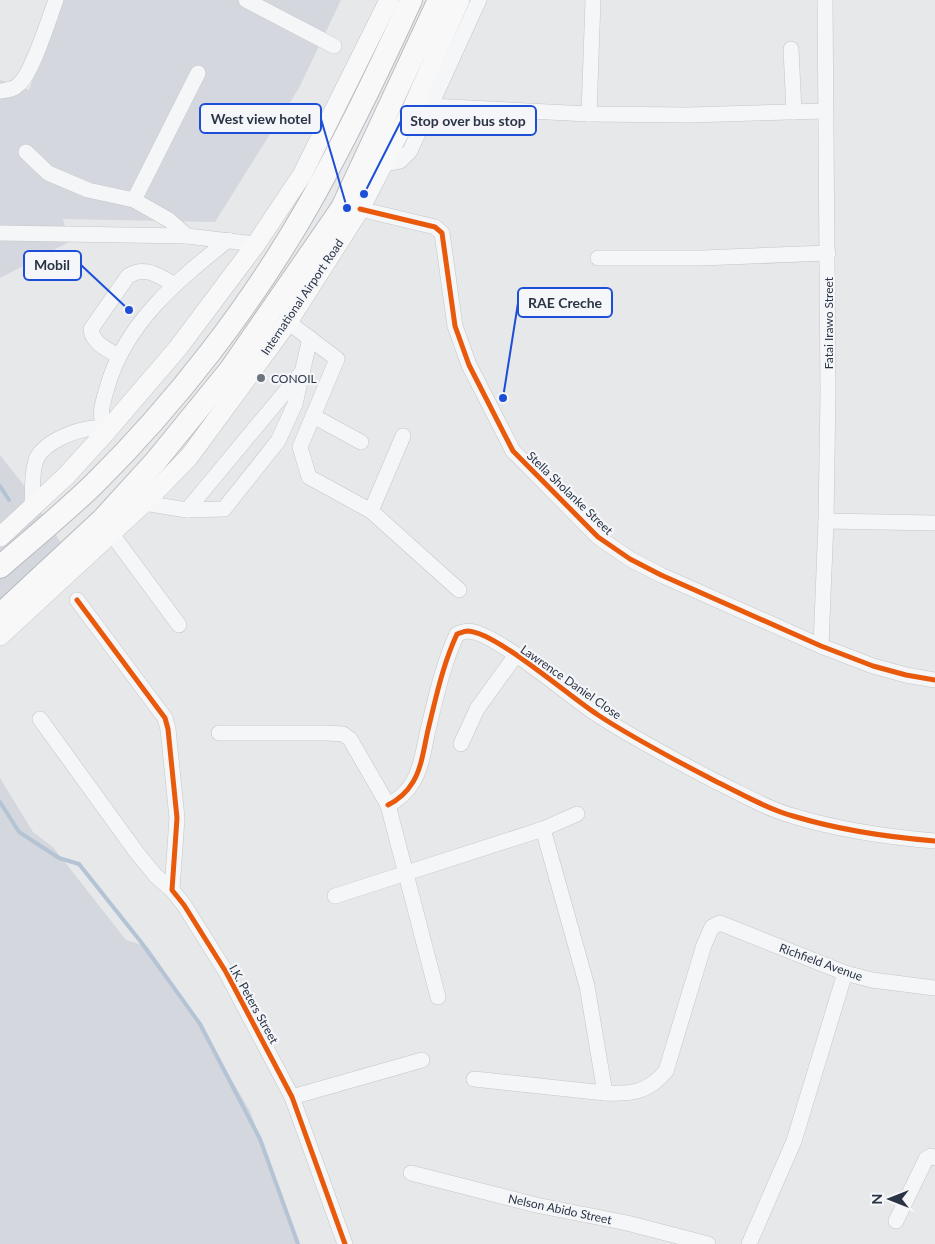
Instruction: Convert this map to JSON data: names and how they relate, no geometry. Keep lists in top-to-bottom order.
{
  "streets": {
    "highway": ["International Airport Road"],
    "street": [
      "Fatai Irawo Street",
      "Stella Sholanke Street",
      "Lawrence Daniel Close",
      "Richfield Avenue",
      "I.K. Peters Street",
      "Nelson Abido Street"
    ]
  },
  "crossings": [
    ["International Airport Road", "Stella Sholanke Street"],
    ["Fatai Irawo Street", "Stella Sholanke Street"]
  ],
  "places": [
    "Stop over bus stop",
    "West view hotel",
    "Mobil",
    "CONOIL",
    "RAE Creche"
  ],
  "north": "left"
}
